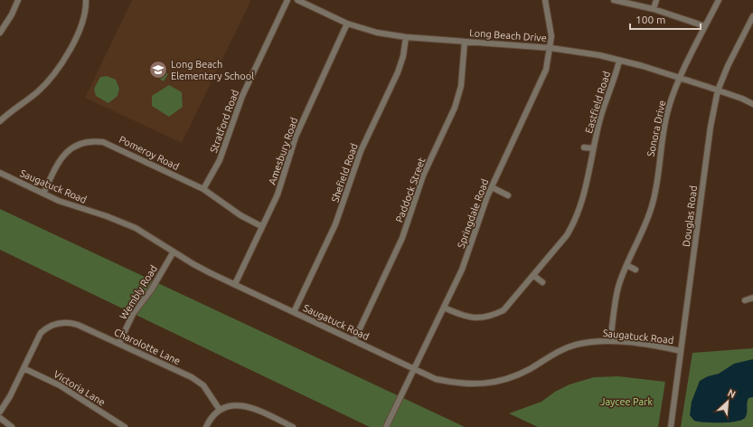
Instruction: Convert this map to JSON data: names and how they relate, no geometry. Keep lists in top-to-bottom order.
{
  "streets": {
    "street": [
      "Long Beach Drive",
      "Eastfield Road",
      "Stratford Road",
      "Sonora Drive",
      "Amesbury Road",
      "Pomeroy Road",
      "Shefield Road",
      "Saugatuck Road",
      "Paddock Street",
      "Springdale Road",
      "Douglas Road",
      "Wembly Road",
      "Charolotte Lane",
      "Victoria Lane"
    ]
  },
  "crossings": [
    ["Long Beach Drive", "Eastfield Road"],
    ["Long Beach Drive", "Sonora Drive"],
    ["Long Beach Drive", "Amesbury Road"],
    ["Long Beach Drive", "Shefield Road"],
    ["Long Beach Drive", "Paddock Street"],
    ["Long Beach Drive", "Springdale Road"],
    ["Long Beach Drive", "Douglas Road"],
    ["Eastfield Road", "Springdale Road"],
    ["Stratford Road", "Pomeroy Road"],
    ["Sonora Drive", "Saugatuck Road"],
    ["Amesbury Road", "Pomeroy Road"],
    ["Amesbury Road", "Saugatuck Road"],
    ["Pomeroy Road", "Saugatuck Road"],
    ["Shefield Road", "Saugatuck Road"],
    ["Saugatuck Road", "Paddock Street"],
    ["Saugatuck Road", "Springdale Road"],
    ["Saugatuck Road", "Douglas Road"],
    ["Saugatuck Road", "Wembly Road"],
    ["Wembly Road", "Charolotte Lane"],
    ["Charolotte Lane", "Victoria Lane"]
  ],
  "parks": ["Jaycee Park"],
  "places": {
    "school or university": ["Long Beach Elementary School"]
  },
  "scale_bar": "100 m",
  "north": "top right"
}
